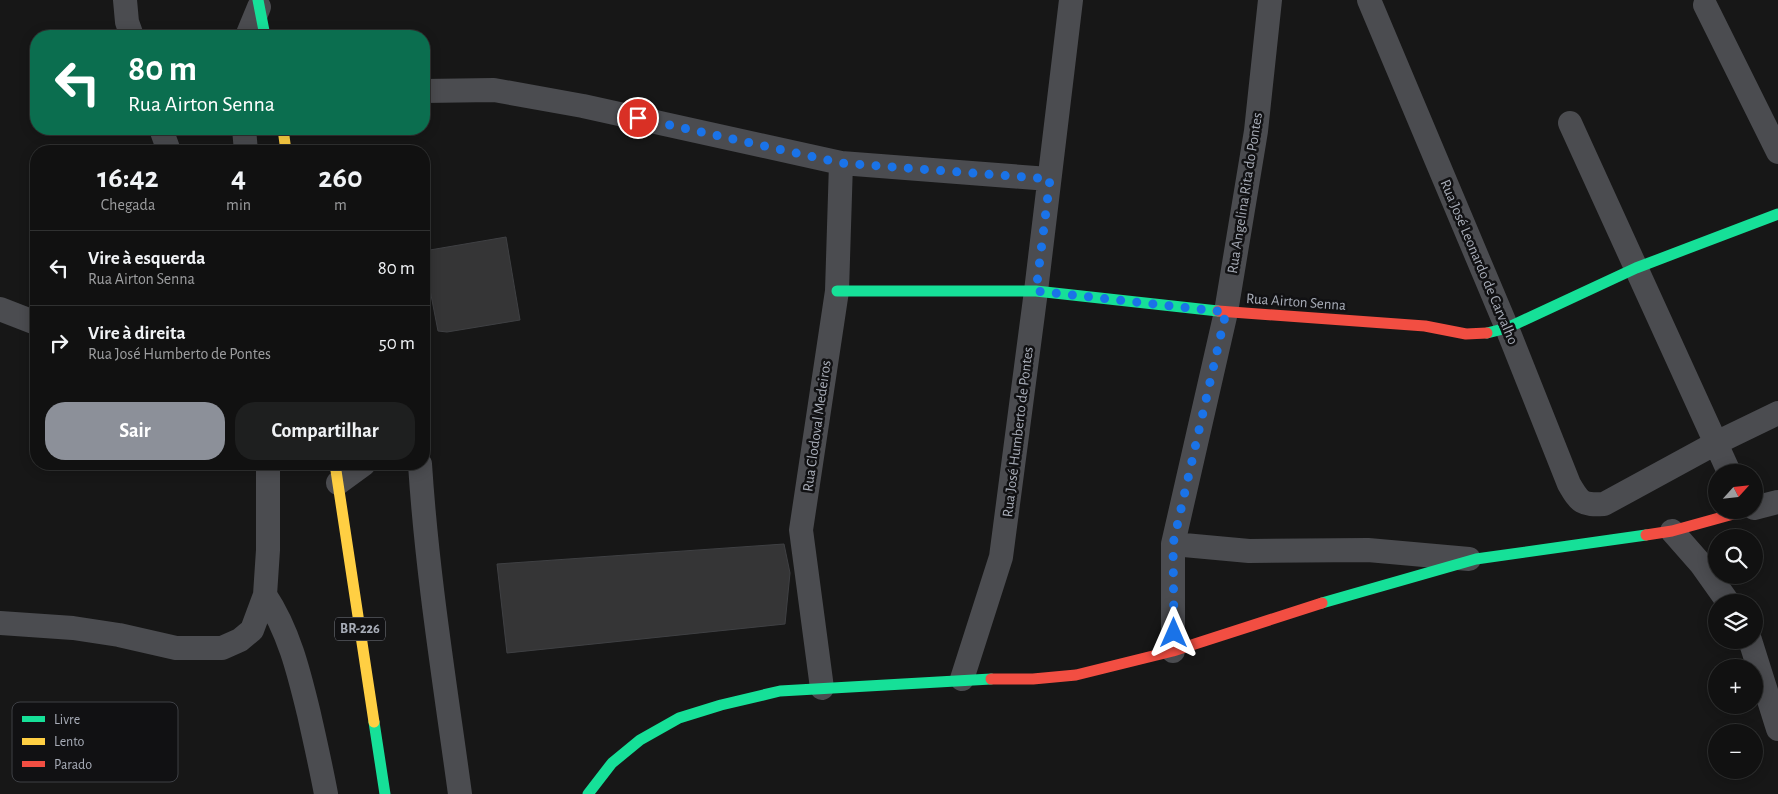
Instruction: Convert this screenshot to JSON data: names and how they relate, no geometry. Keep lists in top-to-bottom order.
{
  "streets": {
    "main road": ["Rua Airton Senna", "BR-226"],
    "street": [
      "Rua Angelina Rita do Pontes",
      "Rua José Leonardo de Carvalho",
      "Rua Clodoval Medeiros",
      "Rua José Humberto de Pontes"
    ]
  },
  "crossings": [
    ["Rua Angelina Rita do Pontes", "Rua Airton Senna"],
    ["Rua José Leonardo de Carvalho", "Rua Airton Senna"],
    ["Rua Airton Senna", "Rua Clodoval Medeiros"],
    ["Rua Airton Senna", "Rua José Humberto de Pontes"]
  ],
  "legend": ["Livre", "Lento", "Parado"],
  "north": "top right",
  "page": {
    "turn": ["80 m", "Rua Airton Senna"],
    "eta": [
      "16:42",
      "Chegada",
      "4",
      "min",
      "260",
      "m"
    ],
    "list": [
      {
        "name": "Vire à esquerda",
        "note": "Rua Airton Senna",
        "value": "80 m"
      },
      {
        "name": "Vire à direita",
        "note": "Rua José Humberto de Pontes",
        "value": "50 m"
      }
    ],
    "buttons": ["Sair", "Compartilhar"],
    "map_buttons": ["+", "−"]
  }
}
